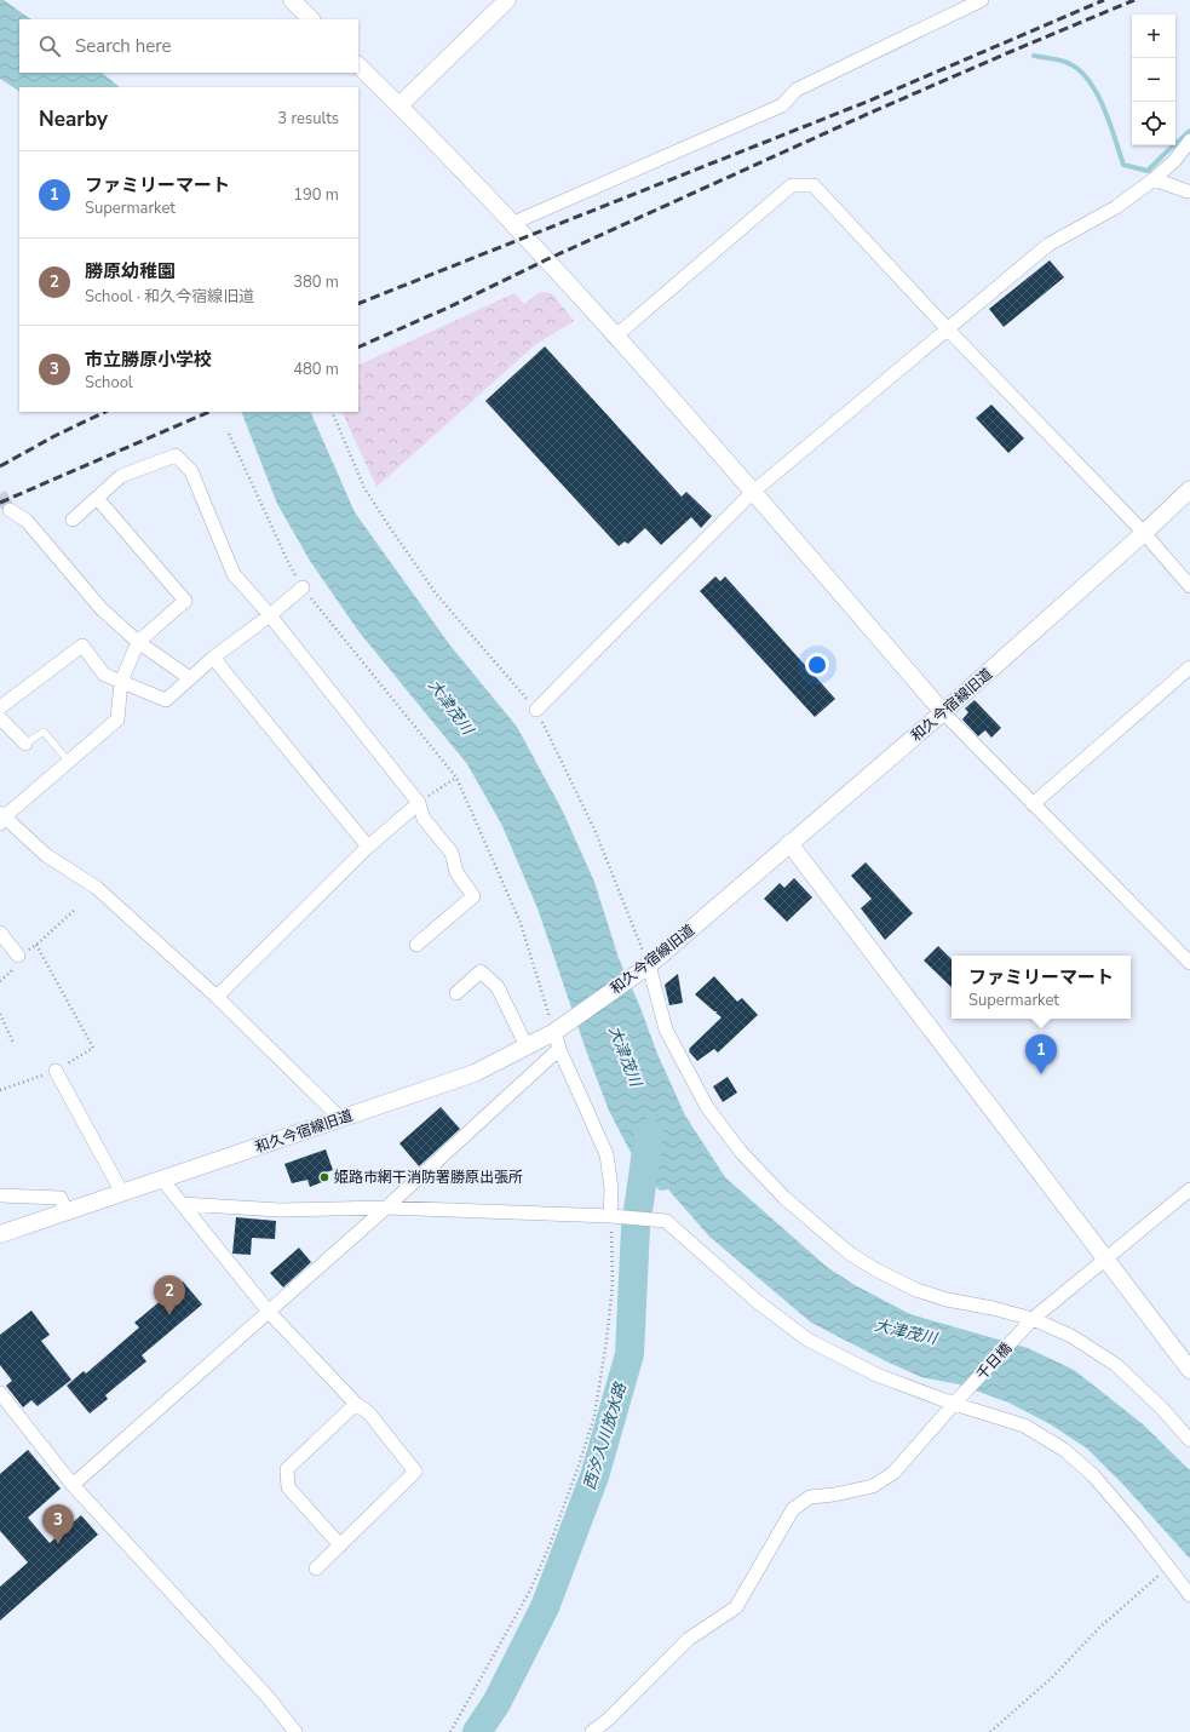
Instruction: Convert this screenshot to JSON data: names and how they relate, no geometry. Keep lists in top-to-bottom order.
{
  "streets": {
    "street": ["和久今宿線旧道", "千日橋"]
  },
  "water": ["大津茂川", "西汐入川放水路"],
  "places": ["姫路市網干消防署勝原出張所"],
  "page": {
    "map_buttons": ["+", "−"],
    "search": "Search here",
    "heading": ["Nearby", "3 results"],
    "list": [
      {
        "mark": "1",
        "name": "ファミリーマート",
        "note": "Supermarket",
        "value": "190 m"
      },
      {
        "mark": "2",
        "name": "勝原幼稚園",
        "note": "School · 和久今宿線旧道",
        "value": "380 m"
      },
      {
        "mark": "3",
        "name": "市立勝原小学校",
        "note": "School",
        "value": "480 m"
      }
    ],
    "popup": ["ファミリーマート", "Supermarket"],
    "pins": ["1", "2", "3"]
  }
}
